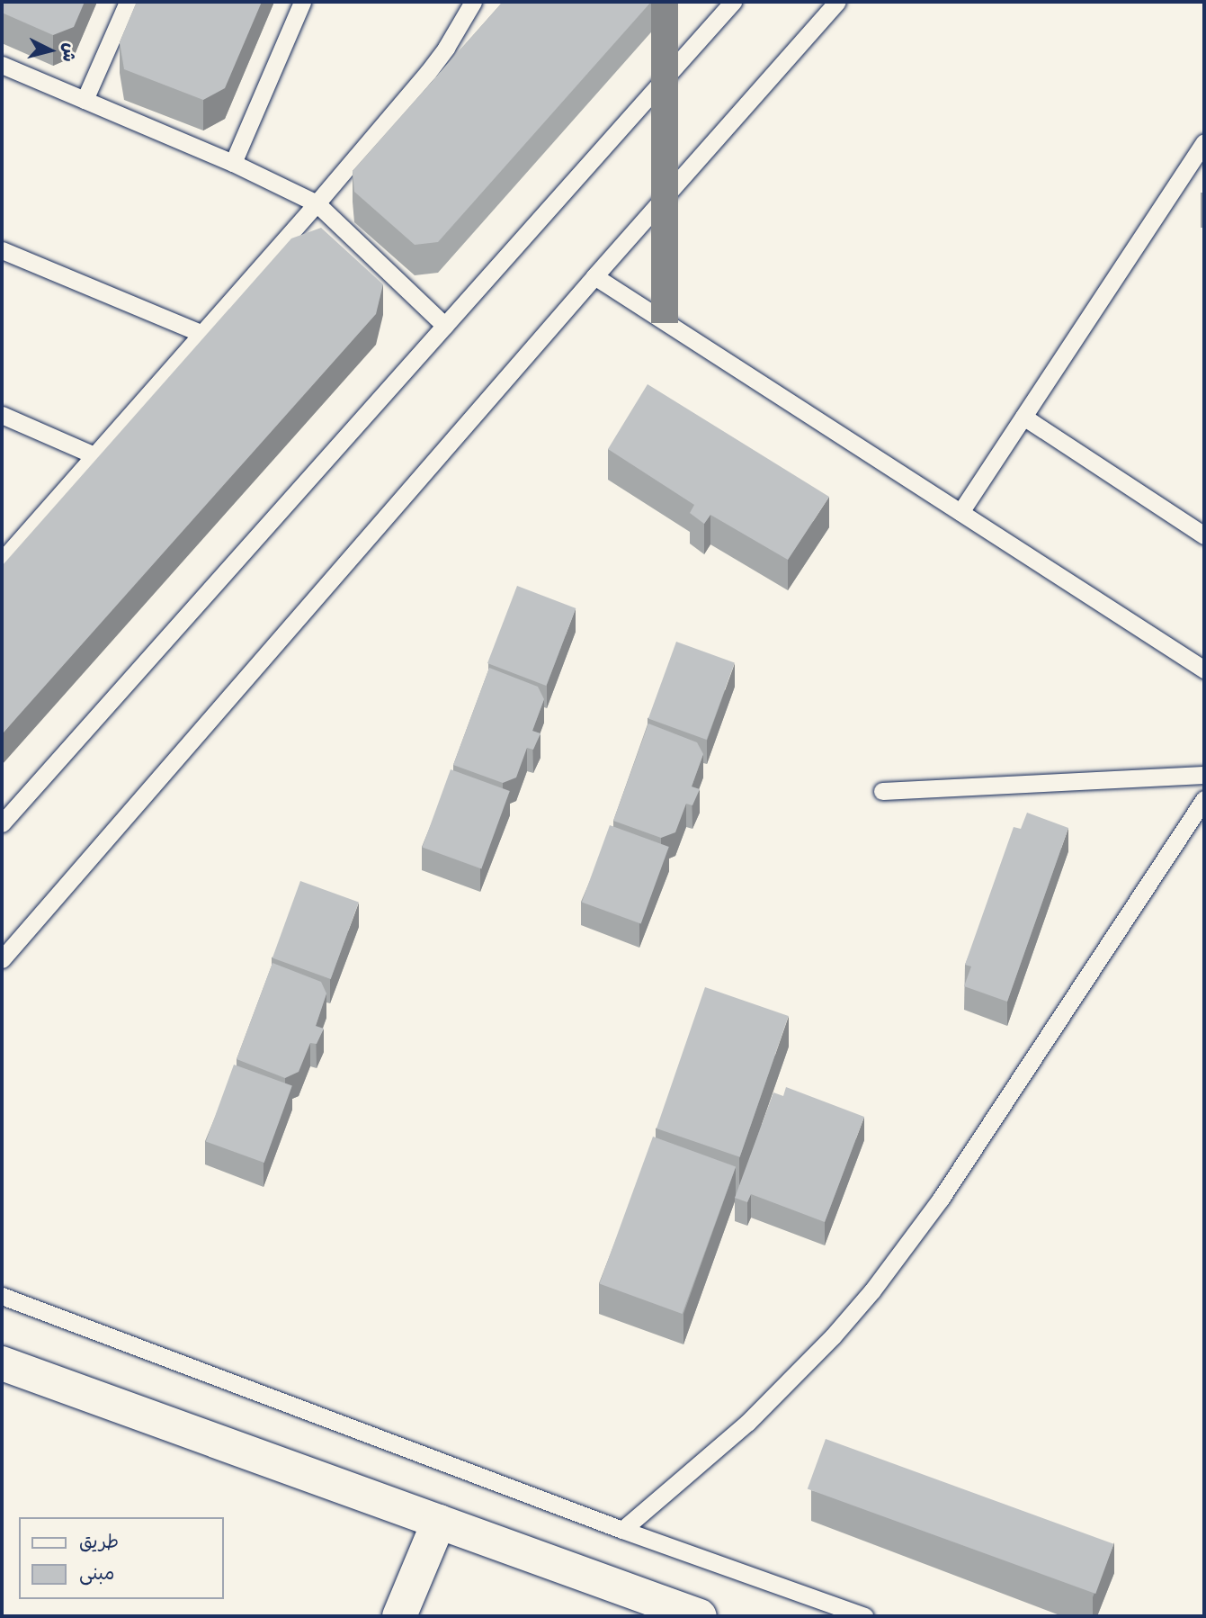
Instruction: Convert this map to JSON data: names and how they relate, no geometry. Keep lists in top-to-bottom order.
{
  "legend": ["طريق", "مبنى"],
  "north": "right"
}
